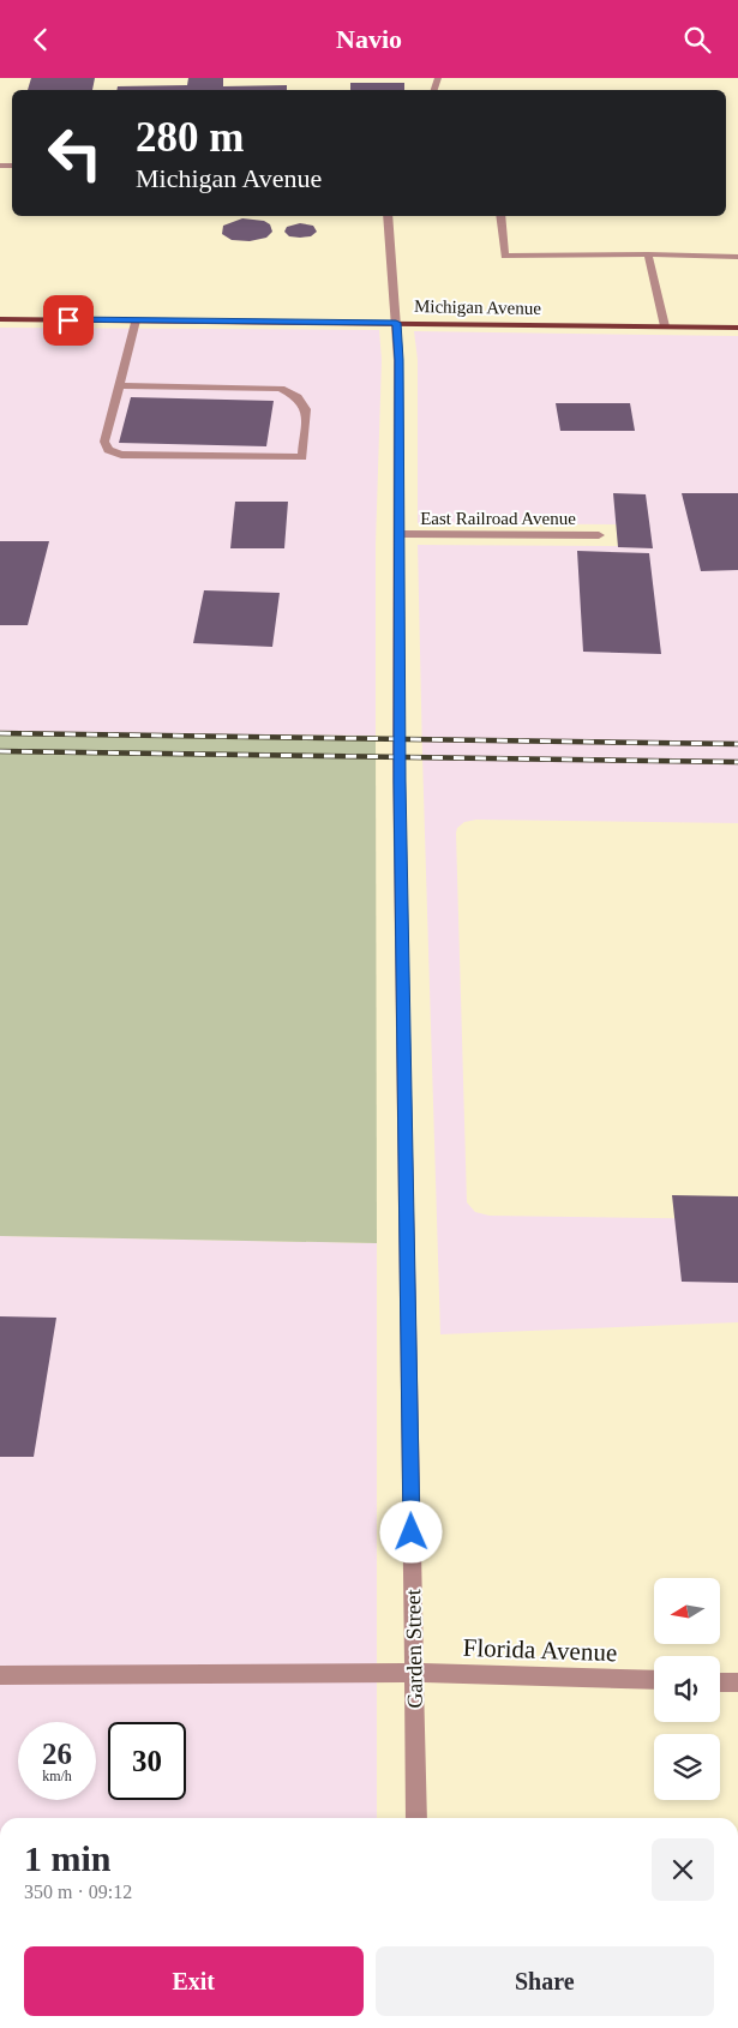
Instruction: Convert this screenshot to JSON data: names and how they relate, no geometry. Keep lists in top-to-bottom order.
{
  "streets": {
    "main road": ["Michigan Avenue"],
    "street": ["East Railroad Avenue", "Garden Street", "Florida Avenue"]
  },
  "crossings": [
    ["Michigan Avenue", "Garden Street"],
    ["East Railroad Avenue", "Garden Street"],
    ["Garden Street", "Florida Avenue"]
  ],
  "north": "left",
  "page": {
    "header": "Navio",
    "turn": ["280 m", "Michigan Avenue"],
    "speed": "26 km/h",
    "limit": "30",
    "heading": ["1 min", "350 m · 09:12"],
    "buttons": ["Exit", "Share"]
  }
}
